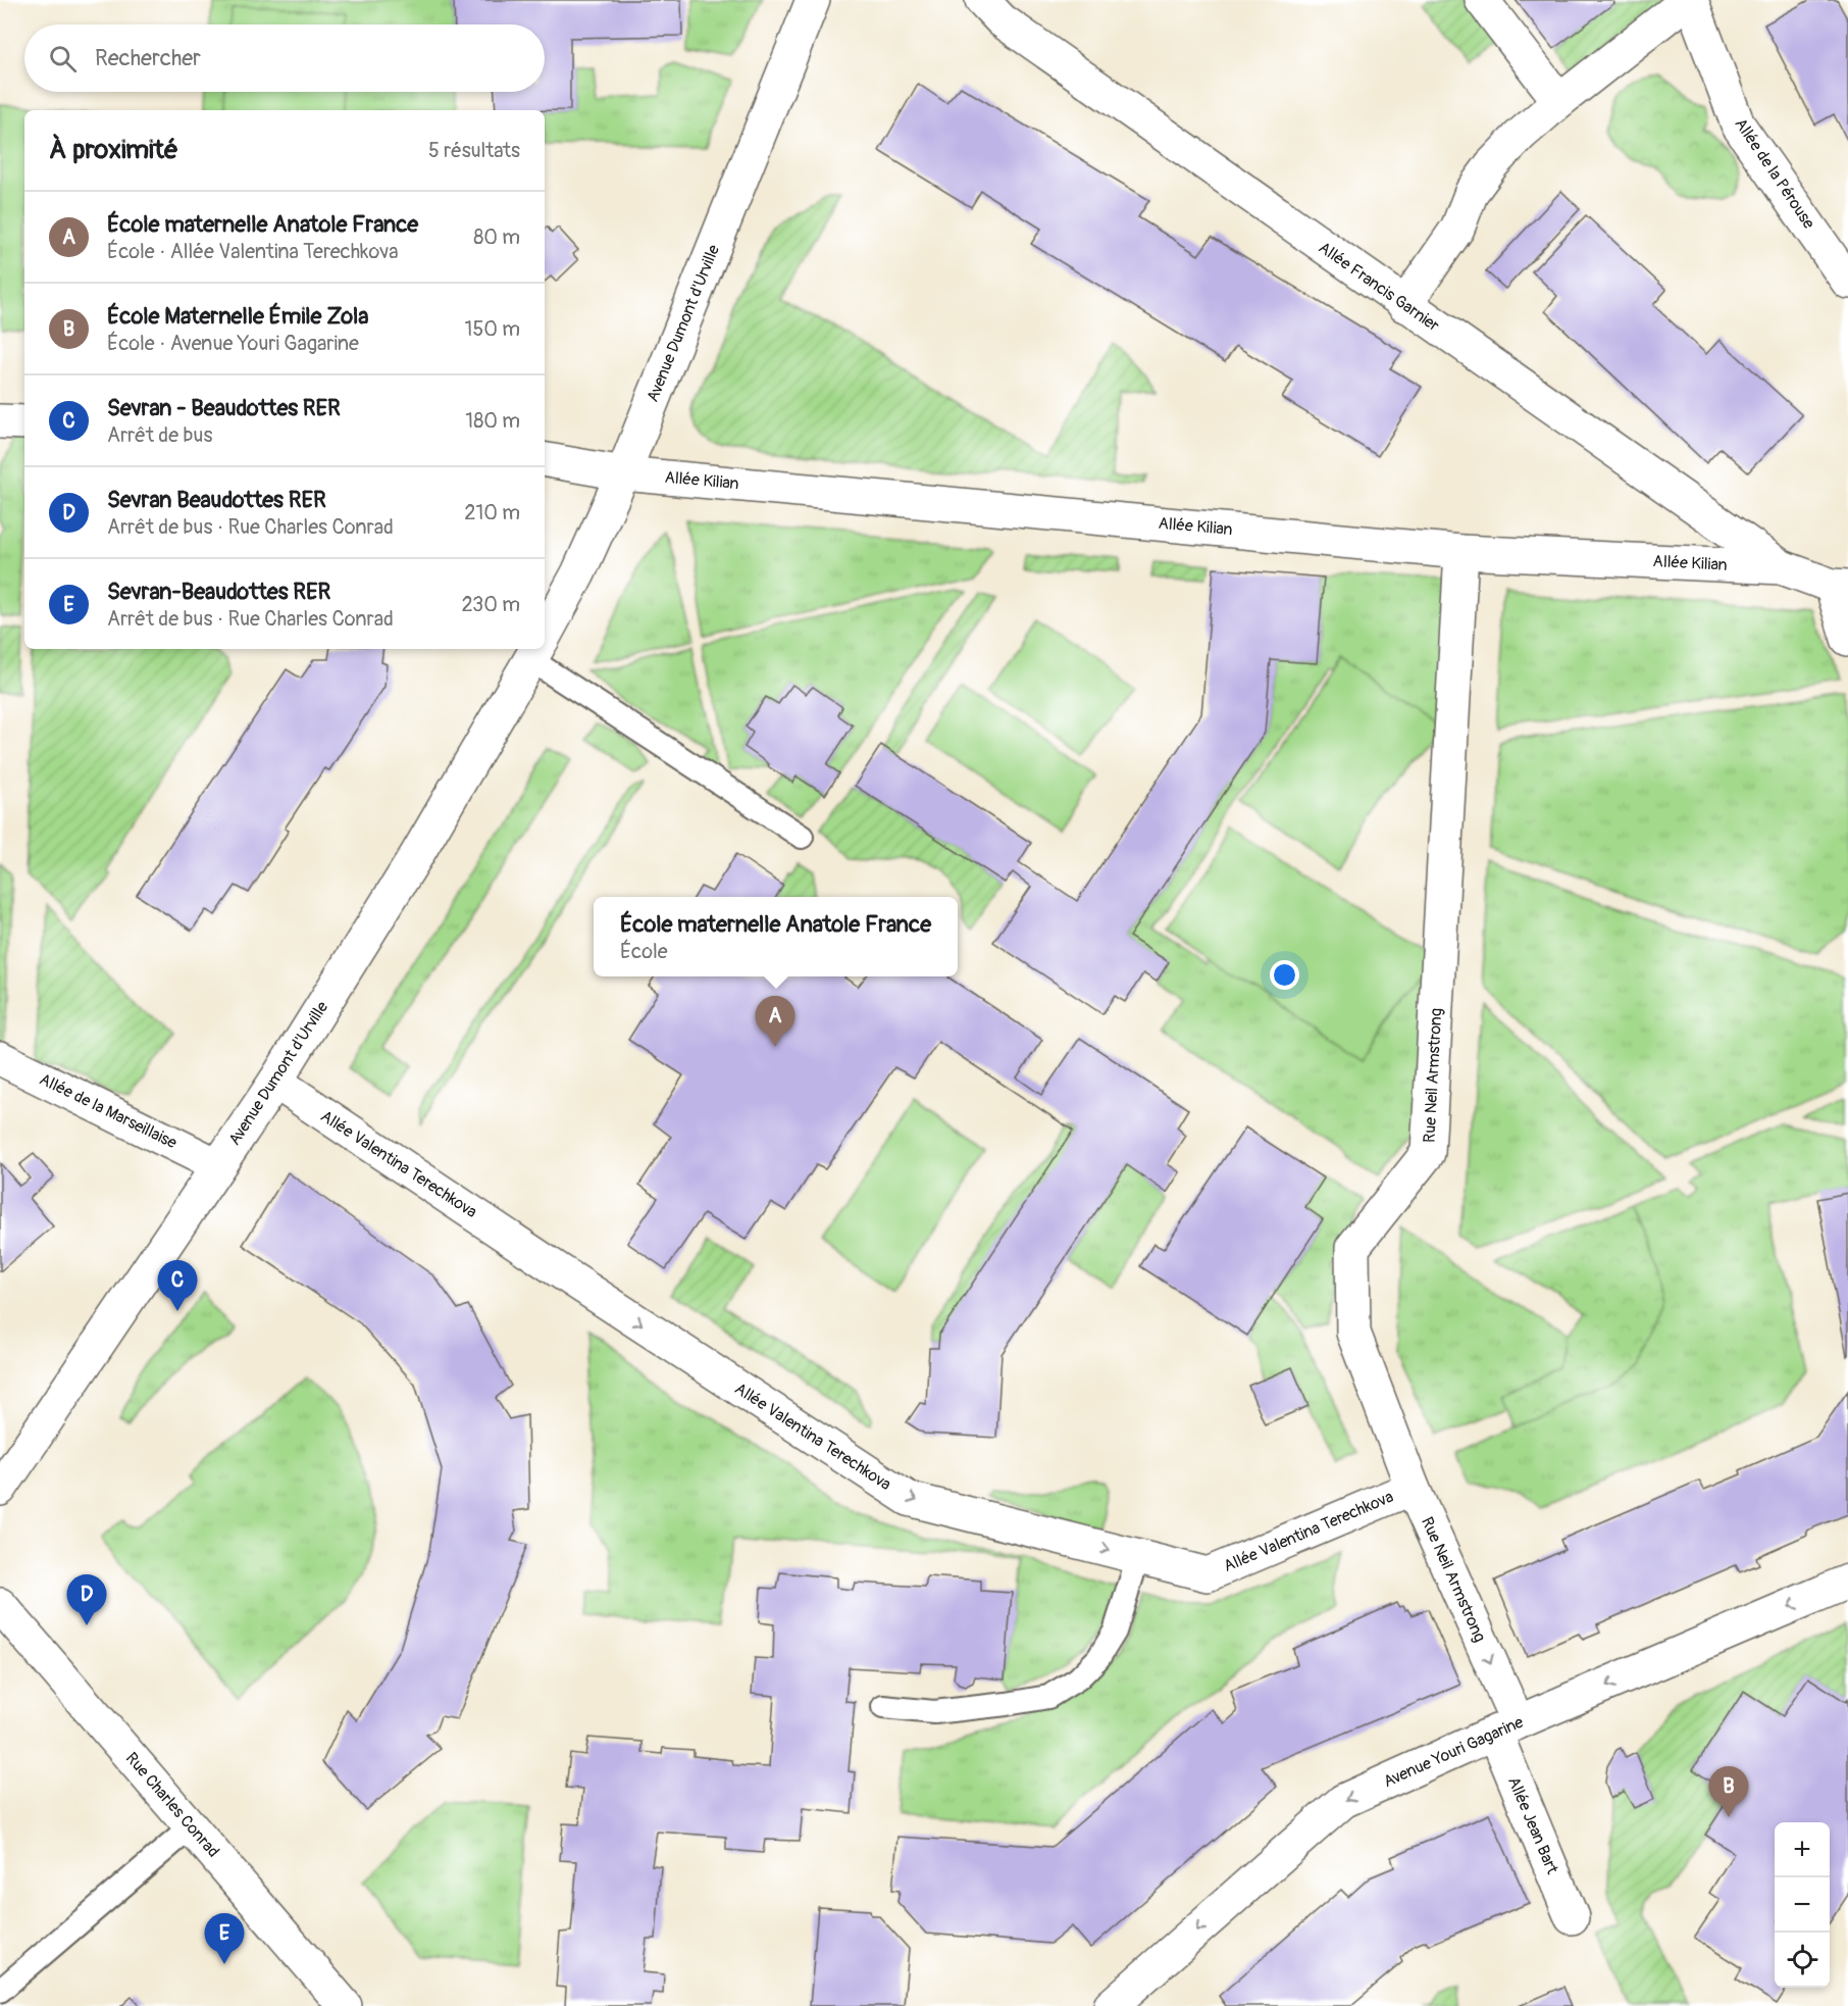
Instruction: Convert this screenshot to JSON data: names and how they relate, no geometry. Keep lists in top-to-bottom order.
{
  "streets": {
    "street": [
      "Allée de la Pérouse",
      "Allée Francis Garnier",
      "Avenue Dumont d'Urville",
      "Allée Kilian",
      "Rue Neil Armstrong",
      "Allée de la Marseillaise",
      "Allée Valentina Terechkova",
      "Avenue Youri Gagarine",
      "Rue Charles Conrad",
      "Allée Jean Bart"
    ]
  },
  "crossings": [
    ["Allée Francis Garnier", "Allée Kilian"],
    ["Avenue Dumont d'Urville", "Allée Kilian"],
    ["Avenue Dumont d'Urville", "Allée de la Marseillaise"],
    ["Avenue Dumont d'Urville", "Allée Valentina Terechkova"],
    ["Allée Kilian", "Rue Neil Armstrong"],
    ["Rue Neil Armstrong", "Allée Valentina Terechkova"],
    ["Rue Neil Armstrong", "Avenue Youri Gagarine"],
    ["Rue Neil Armstrong", "Allée Jean Bart"],
    ["Avenue Youri Gagarine", "Allée Jean Bart"]
  ],
  "one_way": ["Allée Valentina Terechkova", "Avenue Youri Gagarine"],
  "page": {
    "search": "Rechercher",
    "heading": ["À proximité", "5 résultats"],
    "list": [
      {
        "mark": "A",
        "name": "École maternelle Anatole France",
        "note": "École · Allée Valentina Terechkova",
        "value": "80 m"
      },
      {
        "mark": "B",
        "name": "École Maternelle Émile Zola",
        "note": "École · Avenue Youri Gagarine",
        "value": "150 m"
      },
      {
        "mark": "C",
        "name": "Sevran - Beaudottes RER",
        "note": "Arrêt de bus",
        "value": "180 m"
      },
      {
        "mark": "D",
        "name": "Sevran Beaudottes RER",
        "note": "Arrêt de bus · Rue Charles Conrad",
        "value": "210 m"
      },
      {
        "mark": "E",
        "name": "Sevran-Beaudottes RER",
        "note": "Arrêt de bus · Rue Charles Conrad",
        "value": "230 m"
      }
    ],
    "popup": ["École maternelle Anatole France", "École"],
    "pins": [
      "A",
      "C",
      "D",
      "B",
      "E"
    ],
    "map_buttons": ["+", "−"]
  }
}
